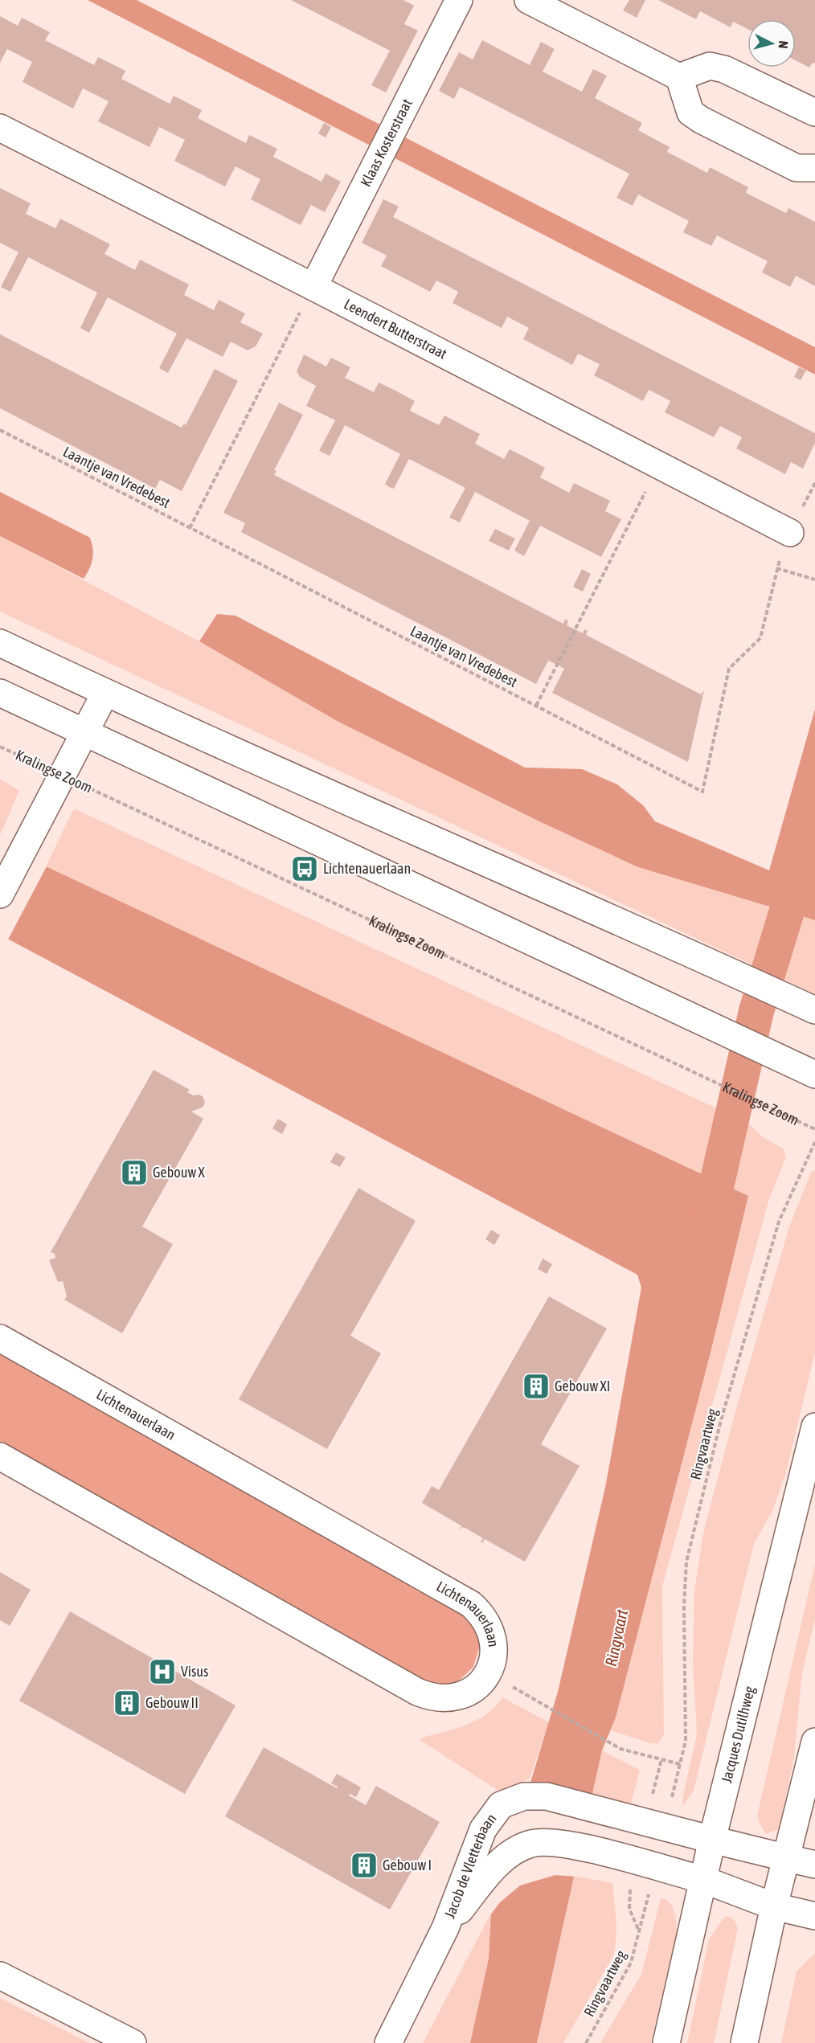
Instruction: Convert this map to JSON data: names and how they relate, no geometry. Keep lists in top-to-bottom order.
{
  "streets": {
    "main road": [
      "Klaas Kosterstraat",
      "Leendert Butterstraat",
      "Lichtenauerlaan",
      "Jacques Dutilhweg",
      "Jacob de Vletterbaan"
    ],
    "path": ["Laantje van Vredebest", "Kralingse Zoom", "Ringvaartweg"]
  },
  "crossings": [
    ["Klaas Kosterstraat", "Leendert Butterstraat"],
    ["Jacques Dutilhweg", "Jacob de Vletterbaan"]
  ],
  "water": ["Ringvaart"],
  "places": {
    "bus stop": ["Lichtenauerlaan"],
    "building": [
      "Gebouw X",
      "Gebouw XI",
      "Gebouw II",
      "Gebouw I"
    ],
    "hospital": ["Visus"]
  },
  "north": "right"
}
